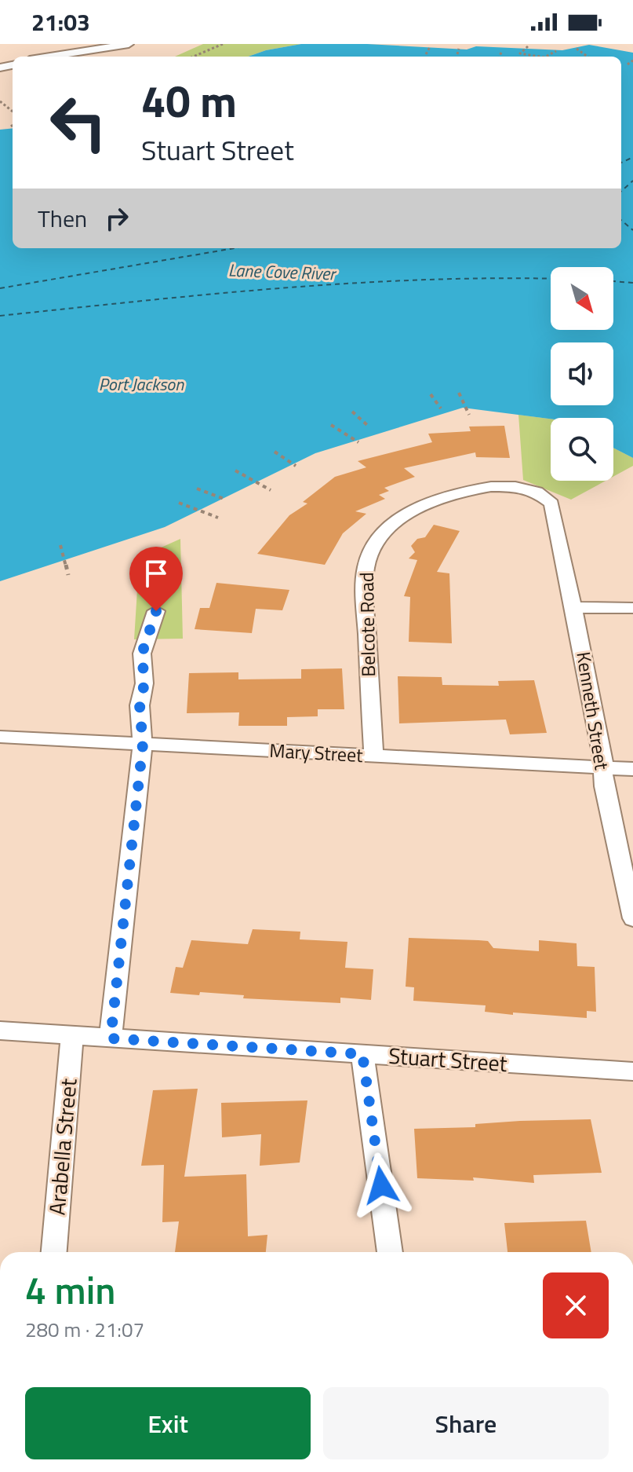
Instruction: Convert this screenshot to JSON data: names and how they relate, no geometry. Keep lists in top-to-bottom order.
{
  "streets": {
    "street": [
      "Belcote Road",
      "Kenneth Street",
      "Mary Street",
      "Stuart Street",
      "Arabella Street"
    ]
  },
  "crossings": [
    ["Belcote Road", "Kenneth Street"],
    ["Belcote Road", "Mary Street"],
    ["Kenneth Street", "Mary Street"],
    ["Stuart Street", "Arabella Street"]
  ],
  "water": ["Lane Cove River", "Port Jackson"],
  "north": "bottom right",
  "page": {
    "status": "21:03",
    "turn": ["40 m", "Stuart Street"],
    "then": "Then",
    "heading": ["4 min", "280 m · 21:07"],
    "buttons": ["Exit", "Share"]
  }
}
